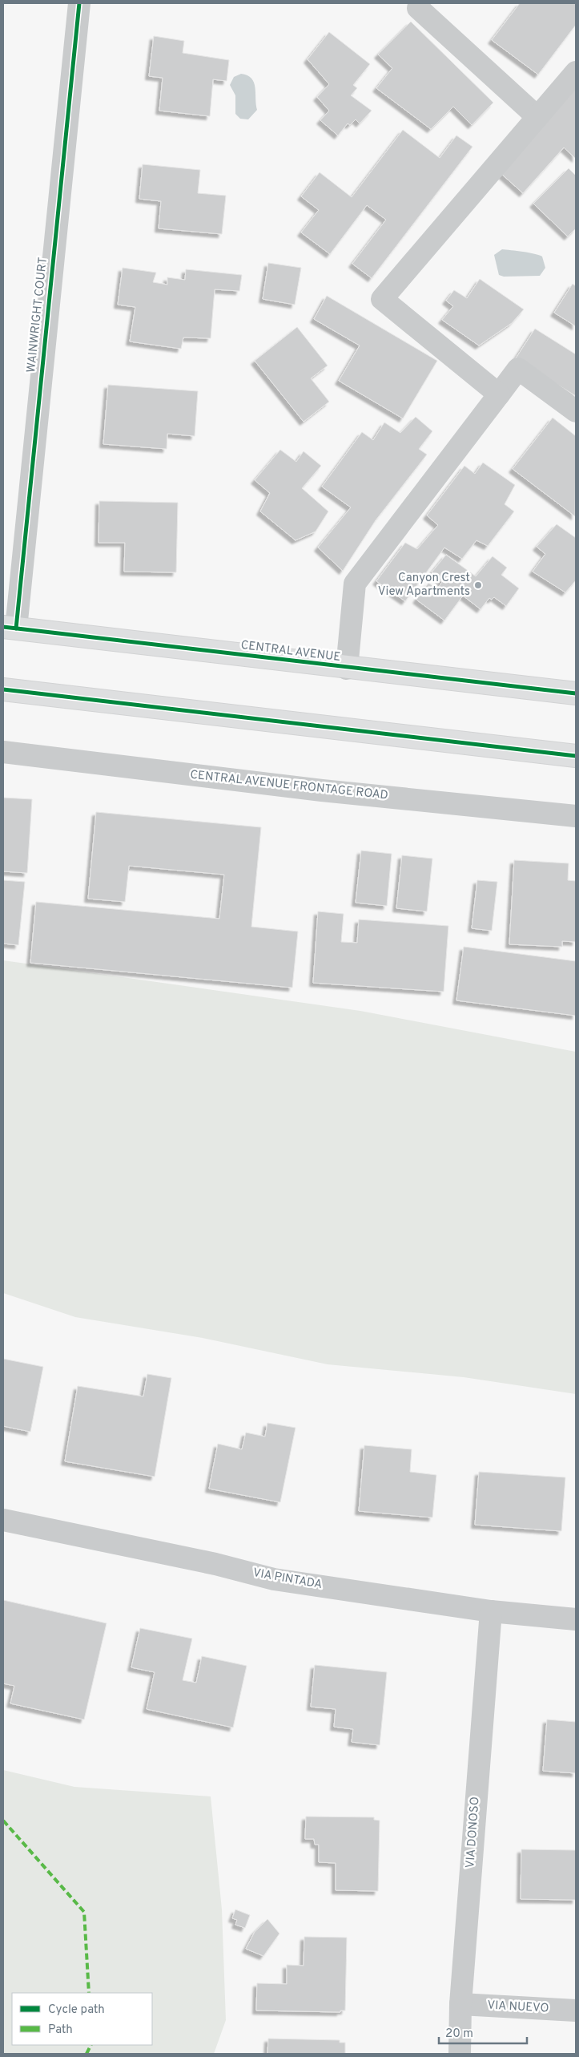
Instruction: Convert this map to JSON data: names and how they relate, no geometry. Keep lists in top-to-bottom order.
{
  "streets": {
    "main road": ["CENTRAL AVENUE"],
    "street": [
      "WAINWRIGHT COURT",
      "CENTRAL AVENUE FRONTAGE ROAD",
      "VIA PINTADA",
      "VIA DONOSO",
      "VIA NUEVO"
    ]
  },
  "crossings": [
    ["WAINWRIGHT COURT", "CENTRAL AVENUE"],
    ["VIA PINTADA", "VIA DONOSO"],
    ["VIA DONOSO", "VIA NUEVO"]
  ],
  "places": ["Canyon Crest View Apartments"],
  "legend": ["Cycle path", "Path"],
  "scale_bar": "20 m"
}
